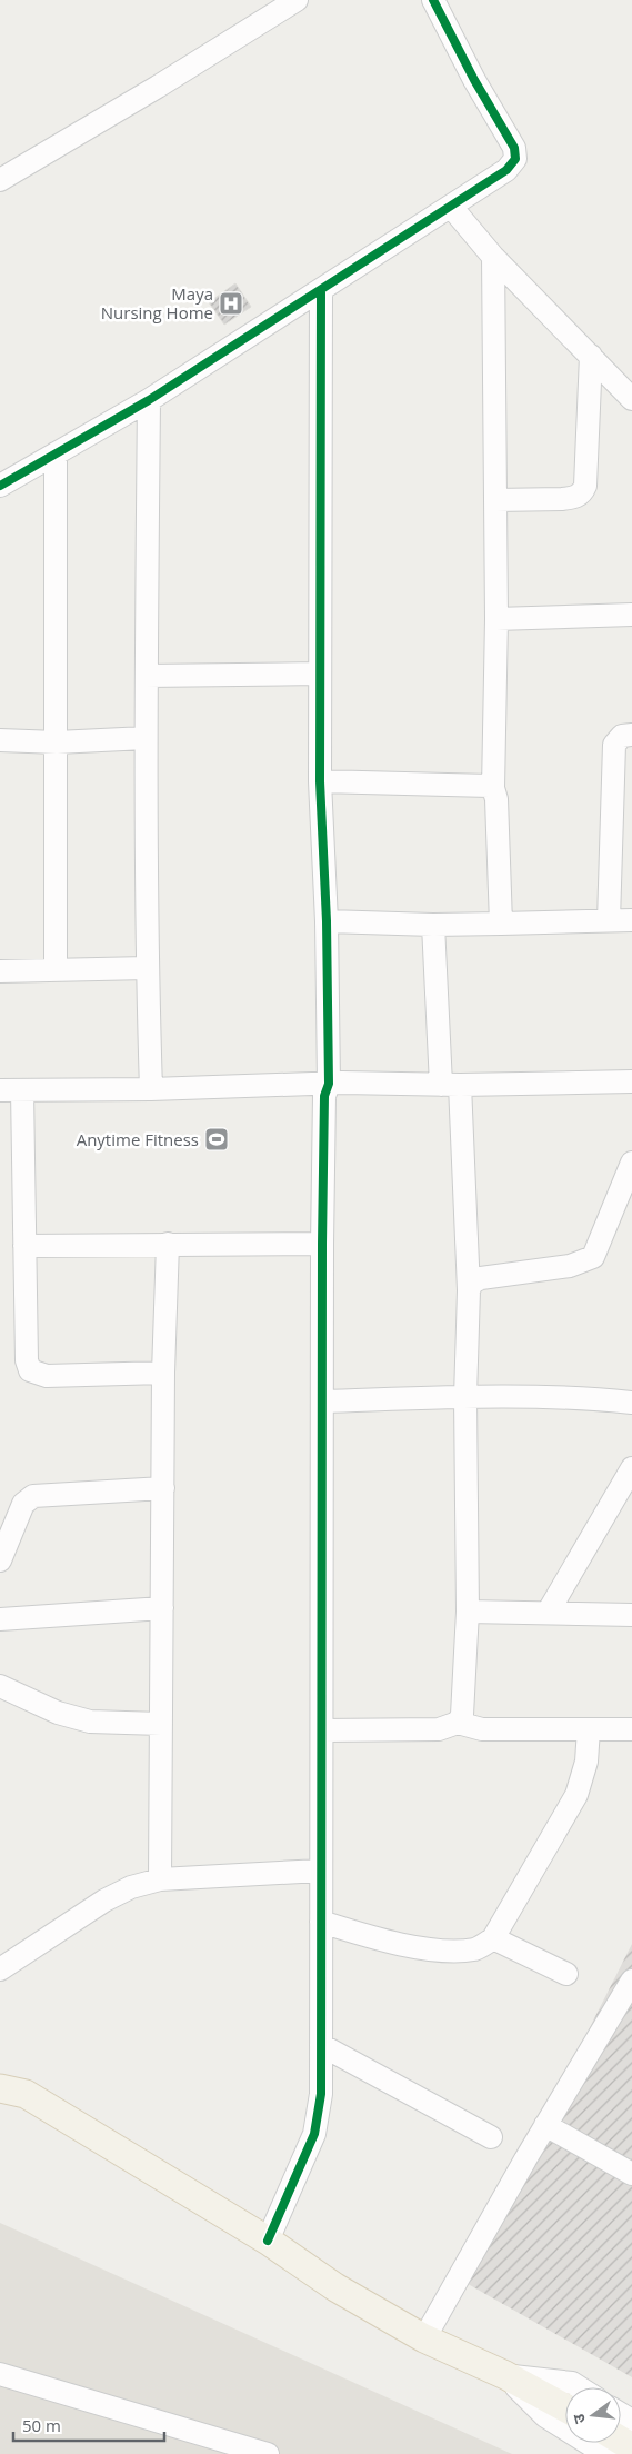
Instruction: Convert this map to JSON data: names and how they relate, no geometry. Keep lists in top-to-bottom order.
{
  "places": {
    "hospital": ["Maya Nursing Home"],
    "sports": ["Anytime Fitness"]
  },
  "scale_bar": "50 m",
  "north": "left"
}
